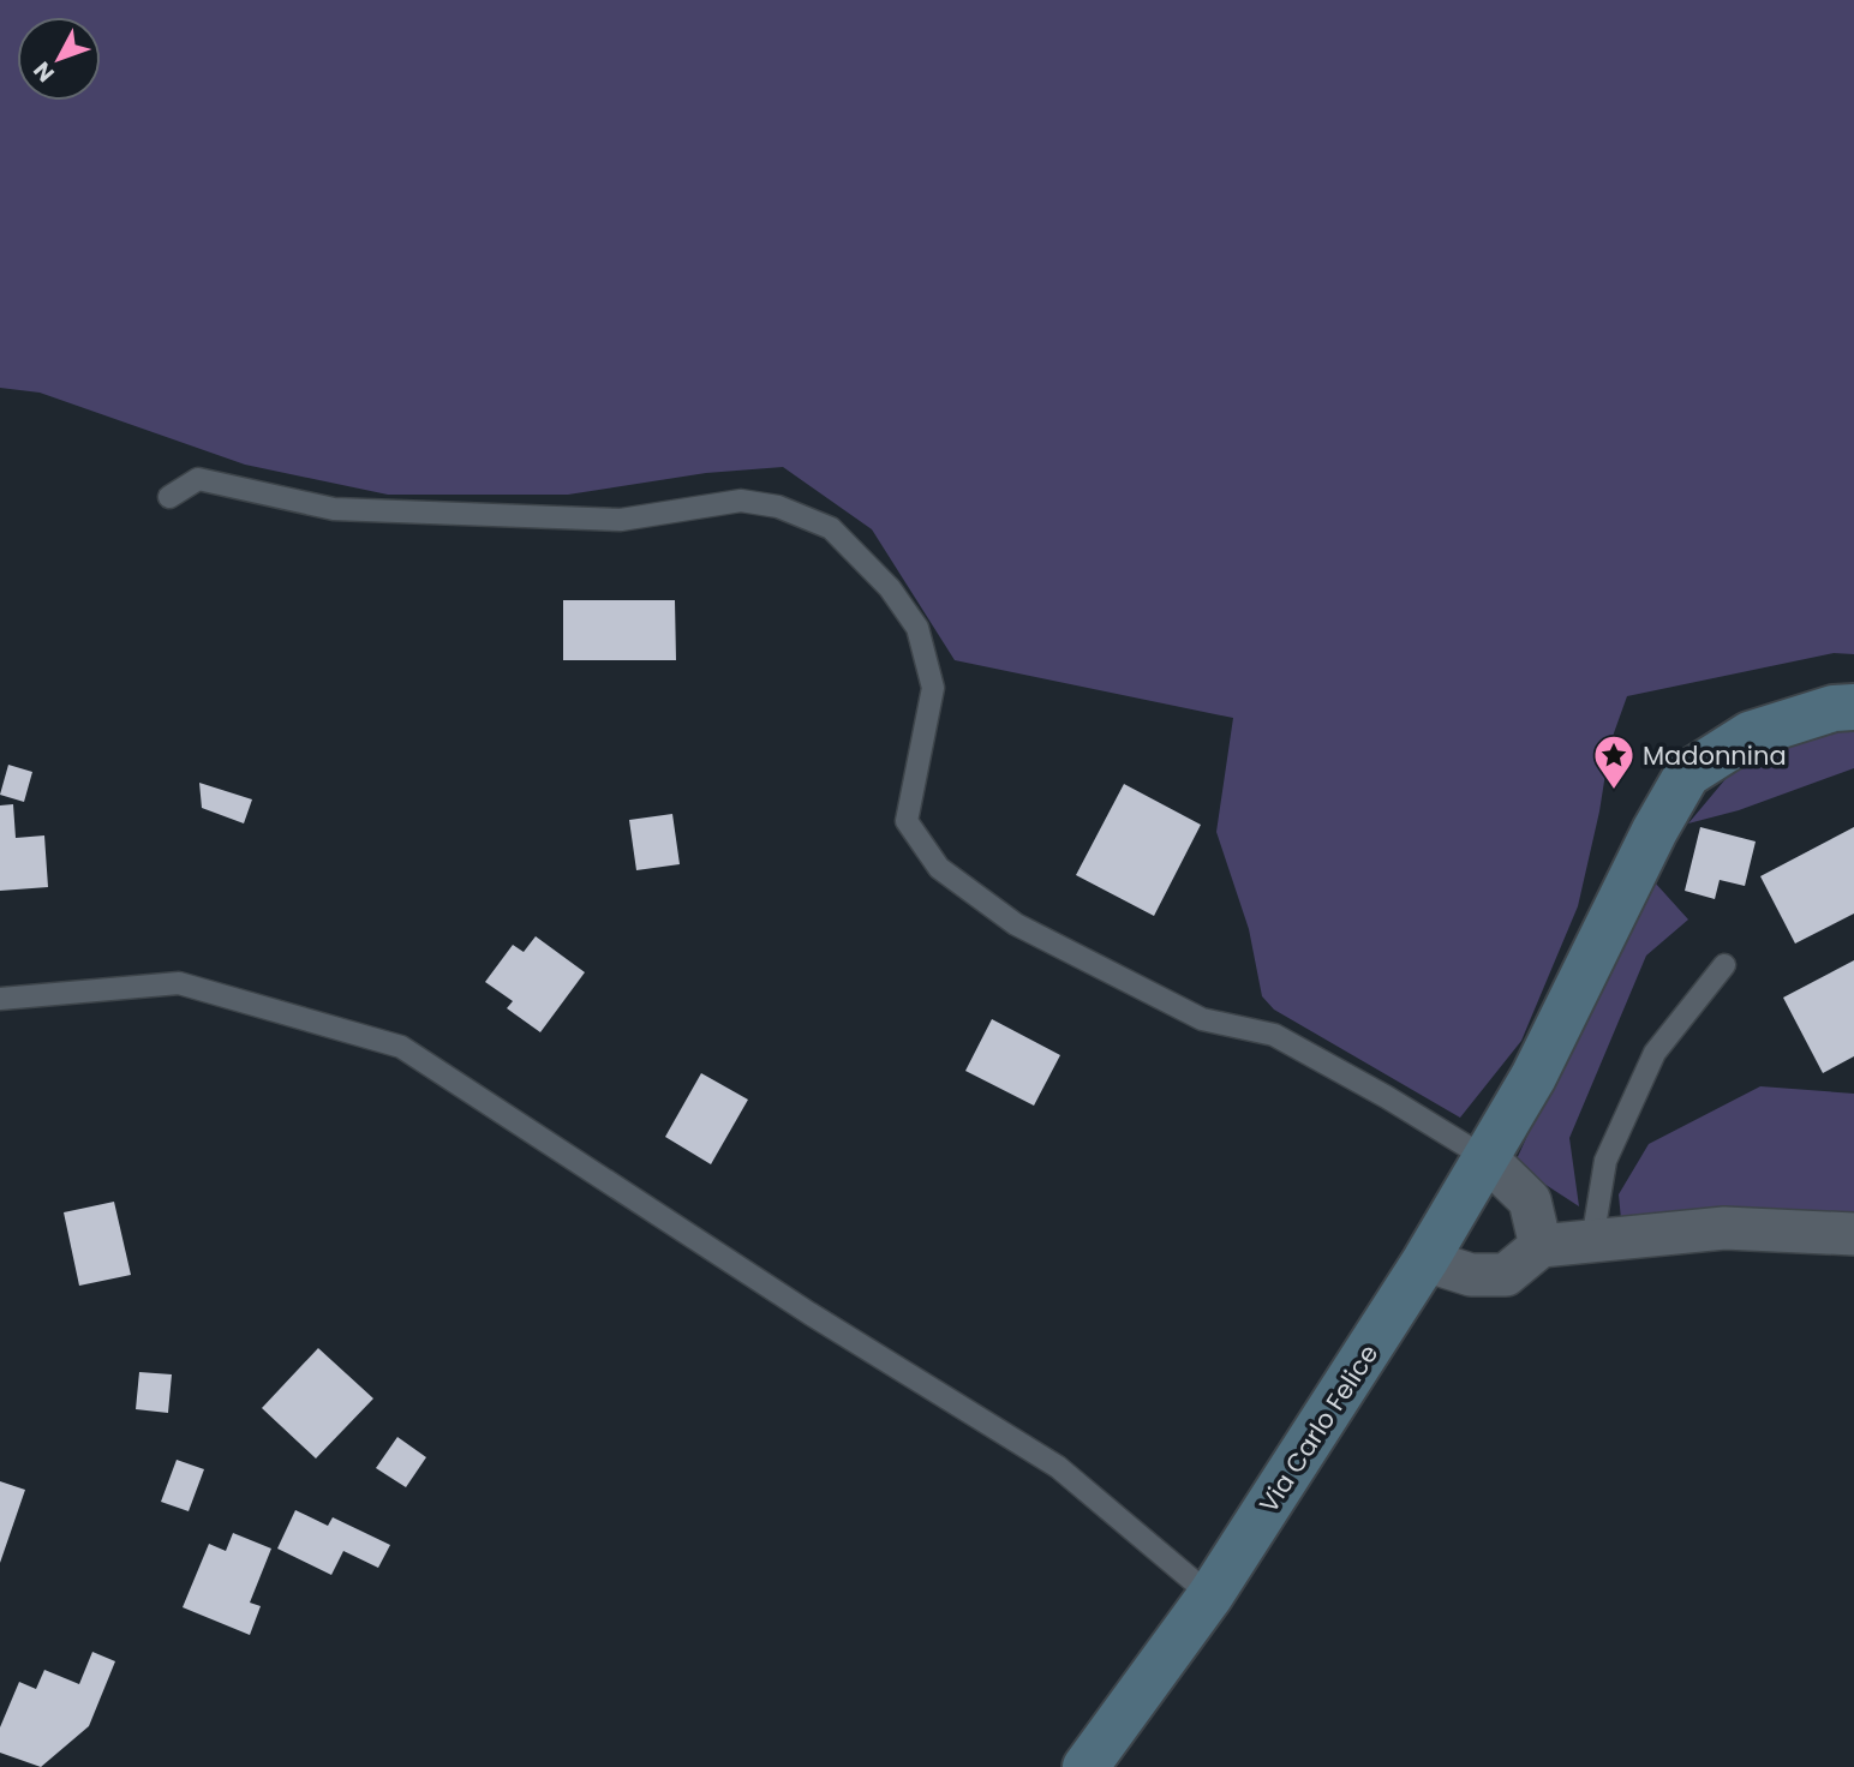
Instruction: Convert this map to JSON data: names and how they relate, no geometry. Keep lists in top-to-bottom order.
{
  "streets": {
    "main road": ["Via Carlo Felice"]
  },
  "places": {
    "place": ["Madonnina"]
  },
  "north": "bottom left"
}
